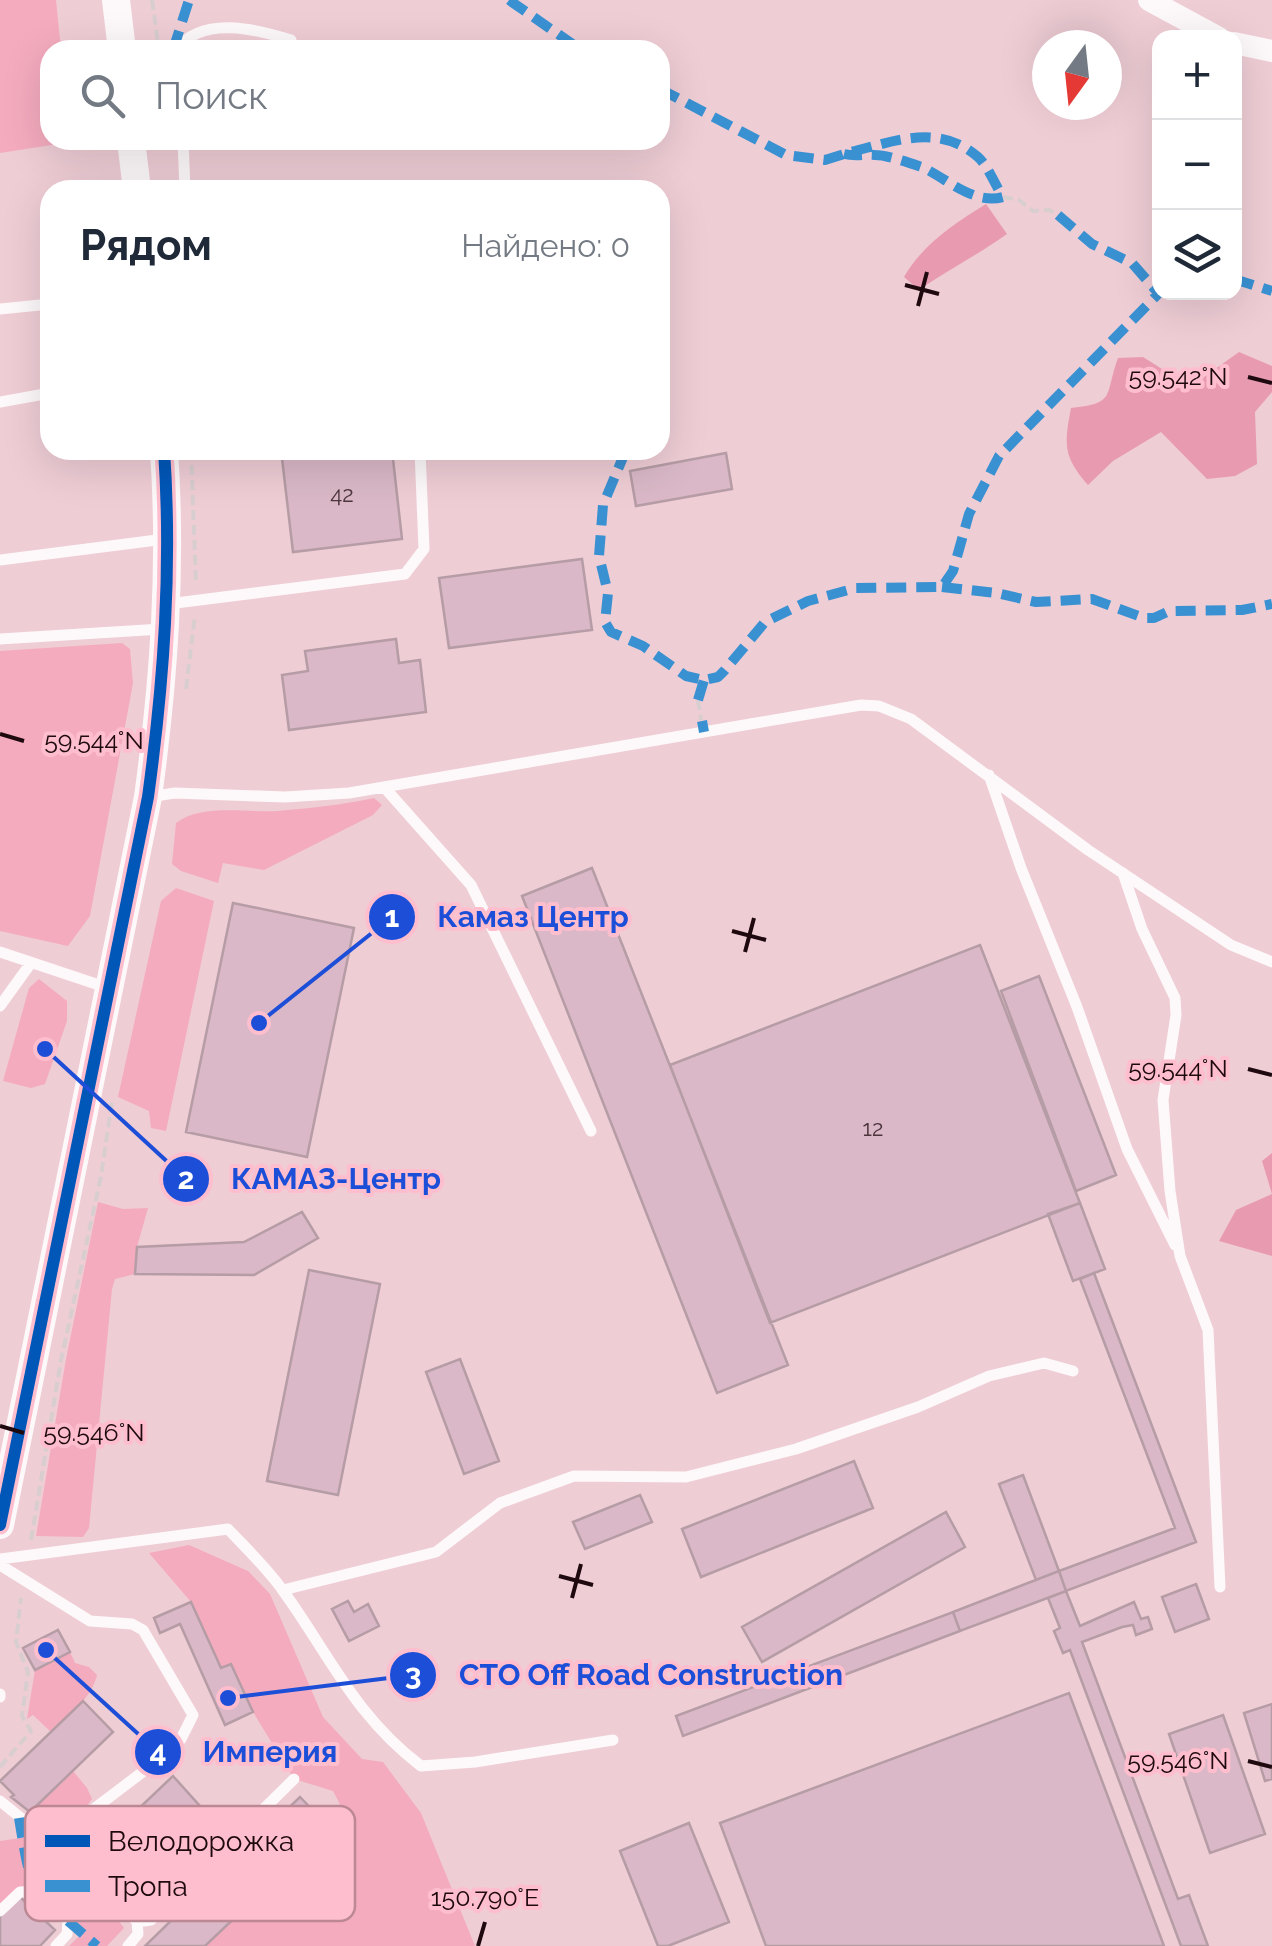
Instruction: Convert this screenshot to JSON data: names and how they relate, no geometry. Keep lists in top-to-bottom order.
{
  "places": [
    "Камаз Центр",
    "КАМАЗ-Центр",
    "Империя",
    "СТО Off Road Construction"
  ],
  "house_numbers": ["42", "12"],
  "legend": ["Велодорожка", "Тропа"],
  "north": "bottom",
  "page": {
    "map_buttons": ["+", "−"],
    "search": "Поиск",
    "heading": ["Рядом", "Найдено: 0"]
  },
  "coordinates": [
    "59.542°N",
    "59.544°N",
    "59.546°N",
    "150.790°E"
  ]
}
